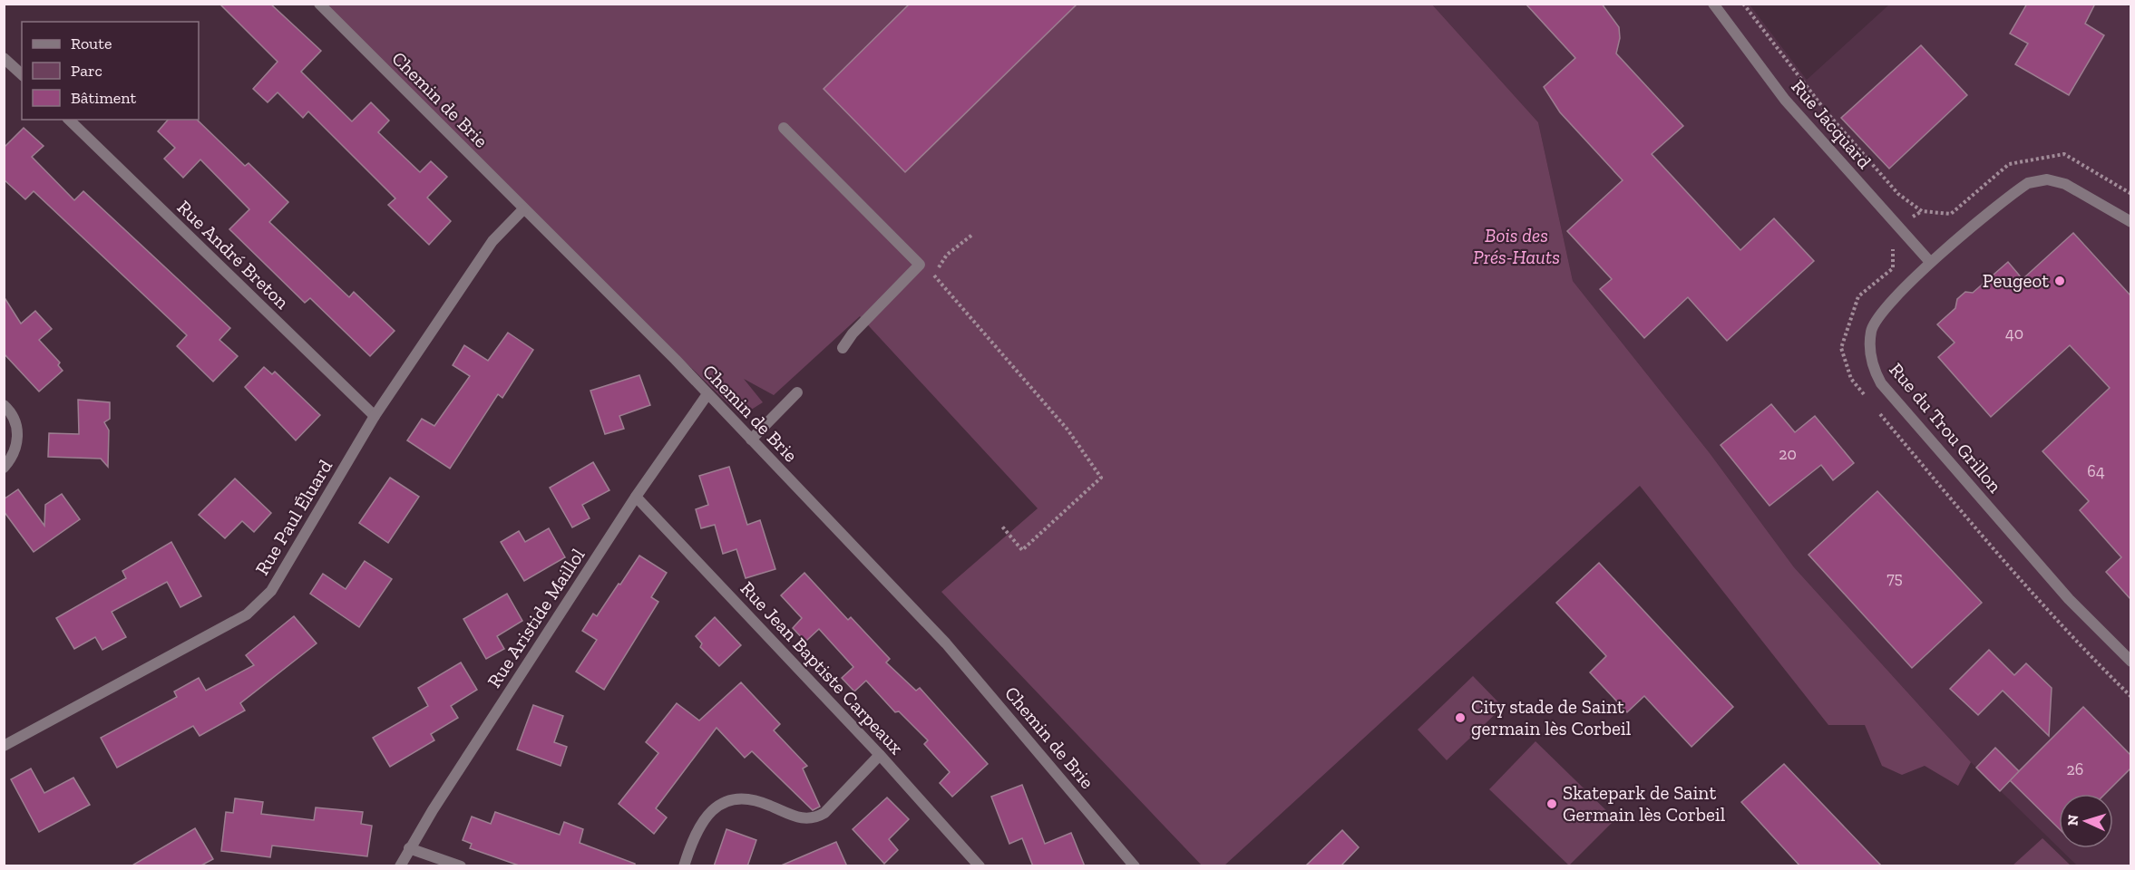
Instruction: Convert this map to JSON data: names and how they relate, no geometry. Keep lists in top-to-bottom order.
{
  "streets": {
    "street": [
      "Chemin de Brie",
      "Rue Jacquard",
      "Rue André Breton",
      "Rue du Trou Grillon",
      "Rue Paul Éluard",
      "Rue Aristide Maillol",
      "Rue Jean Baptiste Carpeaux"
    ]
  },
  "crossings": [
    ["Chemin de Brie", "Rue Paul Éluard"],
    ["Chemin de Brie", "Rue Aristide Maillol"],
    ["Rue Jacquard", "Rue du Trou Grillon"],
    ["Rue André Breton", "Rue Paul Éluard"],
    ["Rue Aristide Maillol", "Rue Jean Baptiste Carpeaux"]
  ],
  "parks": ["Bois des Prés-Hauts"],
  "places": ["Peugeot", "City stade de Saint germain lès Corbeil", "Skatepark de Saint Germain lès Corbeil"],
  "house_numbers": [
    "40",
    "20",
    "64",
    "75",
    "26"
  ],
  "legend": ["Route", "Parc", "Bâtiment"],
  "north": "left"
}
